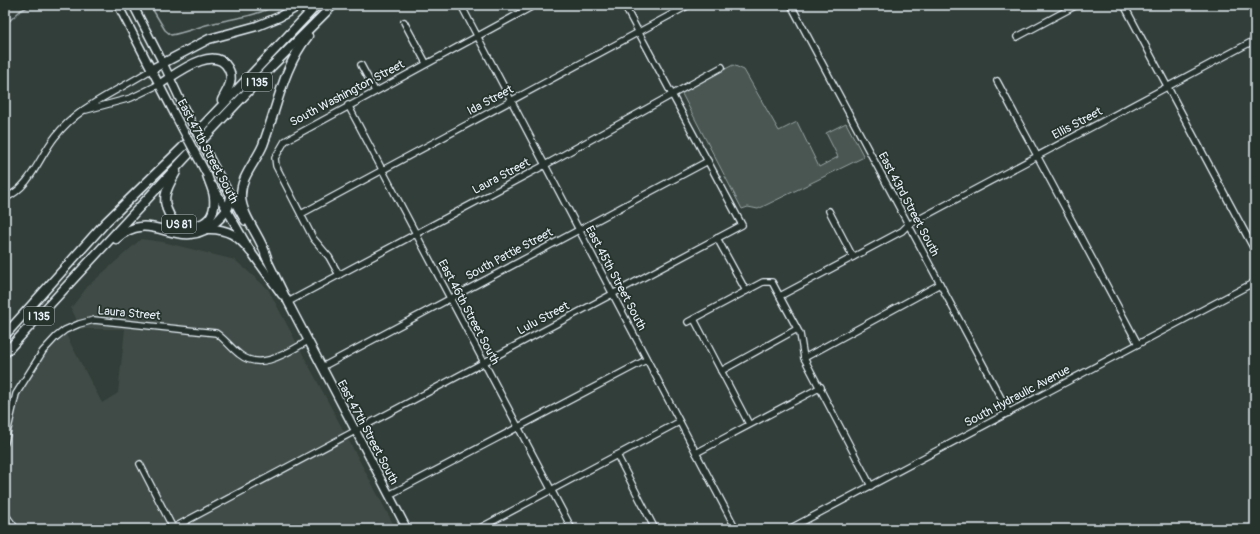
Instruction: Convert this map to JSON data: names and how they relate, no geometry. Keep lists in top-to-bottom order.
{
  "streets": {
    "highway": ["I 135", "US 81"],
    "main road": ["East 47th Street South"],
    "street": [
      "South Washington Street",
      "Ida Street",
      "Ellis Street",
      "Laura Street",
      "East 43rd Street South",
      "South Pattie Street",
      "East 45th Street South",
      "East 46th Street South",
      "Lulu Street",
      "South Hydraulic Avenue"
    ]
  },
  "crossings": [
    ["I 135", "US 81"],
    ["South Washington Street", "Ida Street"],
    ["South Washington Street", "Laura Street"],
    ["South Washington Street", "East 45th Street South"],
    ["South Washington Street", "East 46th Street South"],
    ["Ida Street", "East 45th Street South"],
    ["Ida Street", "East 46th Street South"],
    ["Ellis Street", "East 43rd Street South"],
    ["East 47th Street South", "Laura Street"],
    ["East 47th Street South", "US 81"],
    ["East 47th Street South", "South Pattie Street"],
    ["East 47th Street South", "Lulu Street"],
    ["Laura Street", "East 45th Street South"],
    ["Laura Street", "East 46th Street South"],
    ["East 43rd Street South", "South Hydraulic Avenue"],
    ["South Pattie Street", "East 45th Street South"],
    ["South Pattie Street", "East 46th Street South"],
    ["South Pattie Street", "Lulu Street"],
    ["East 45th Street South", "Lulu Street"],
    ["East 46th Street South", "Lulu Street"]
  ]
}
